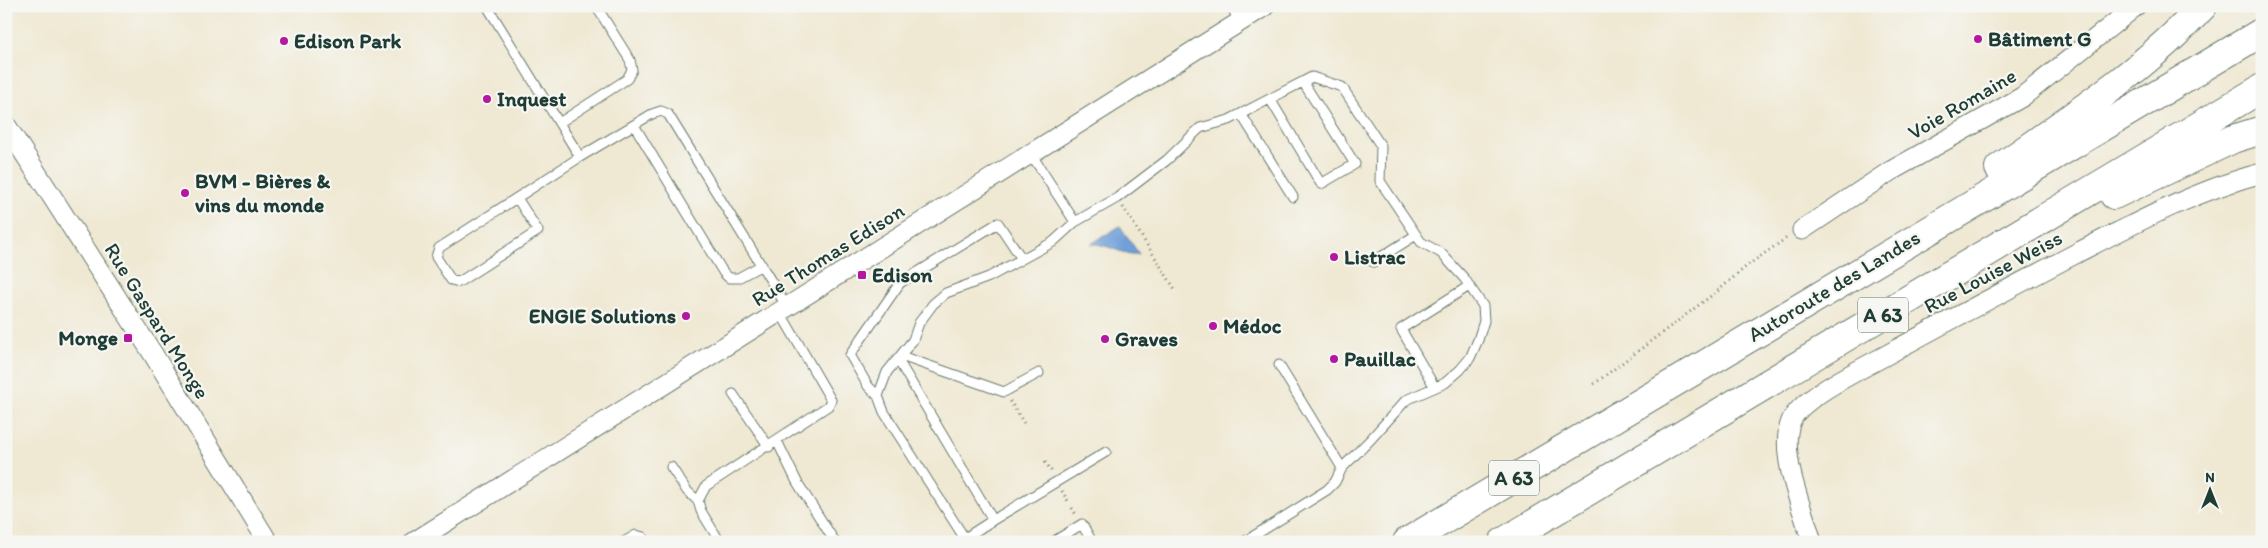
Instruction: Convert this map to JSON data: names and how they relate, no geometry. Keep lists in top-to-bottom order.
{
  "streets": {
    "highway": ["Autoroute des Landes", "A 63"],
    "street": [
      "Voie Romaine",
      "Rue Thomas Edison",
      "Rue Louise Weiss",
      "Rue Gaspard Monge"
    ]
  },
  "places": {
    "other": [
      "Bâtiment G",
      "Edison Park",
      "Inquest",
      "BVM - Bières & vins du monde",
      "Listrac",
      "ENGIE Solutions",
      "Médoc",
      "Graves",
      "Pauillac"
    ],
    "transit": ["Edison", "Monge"]
  },
  "north": "top"
}
